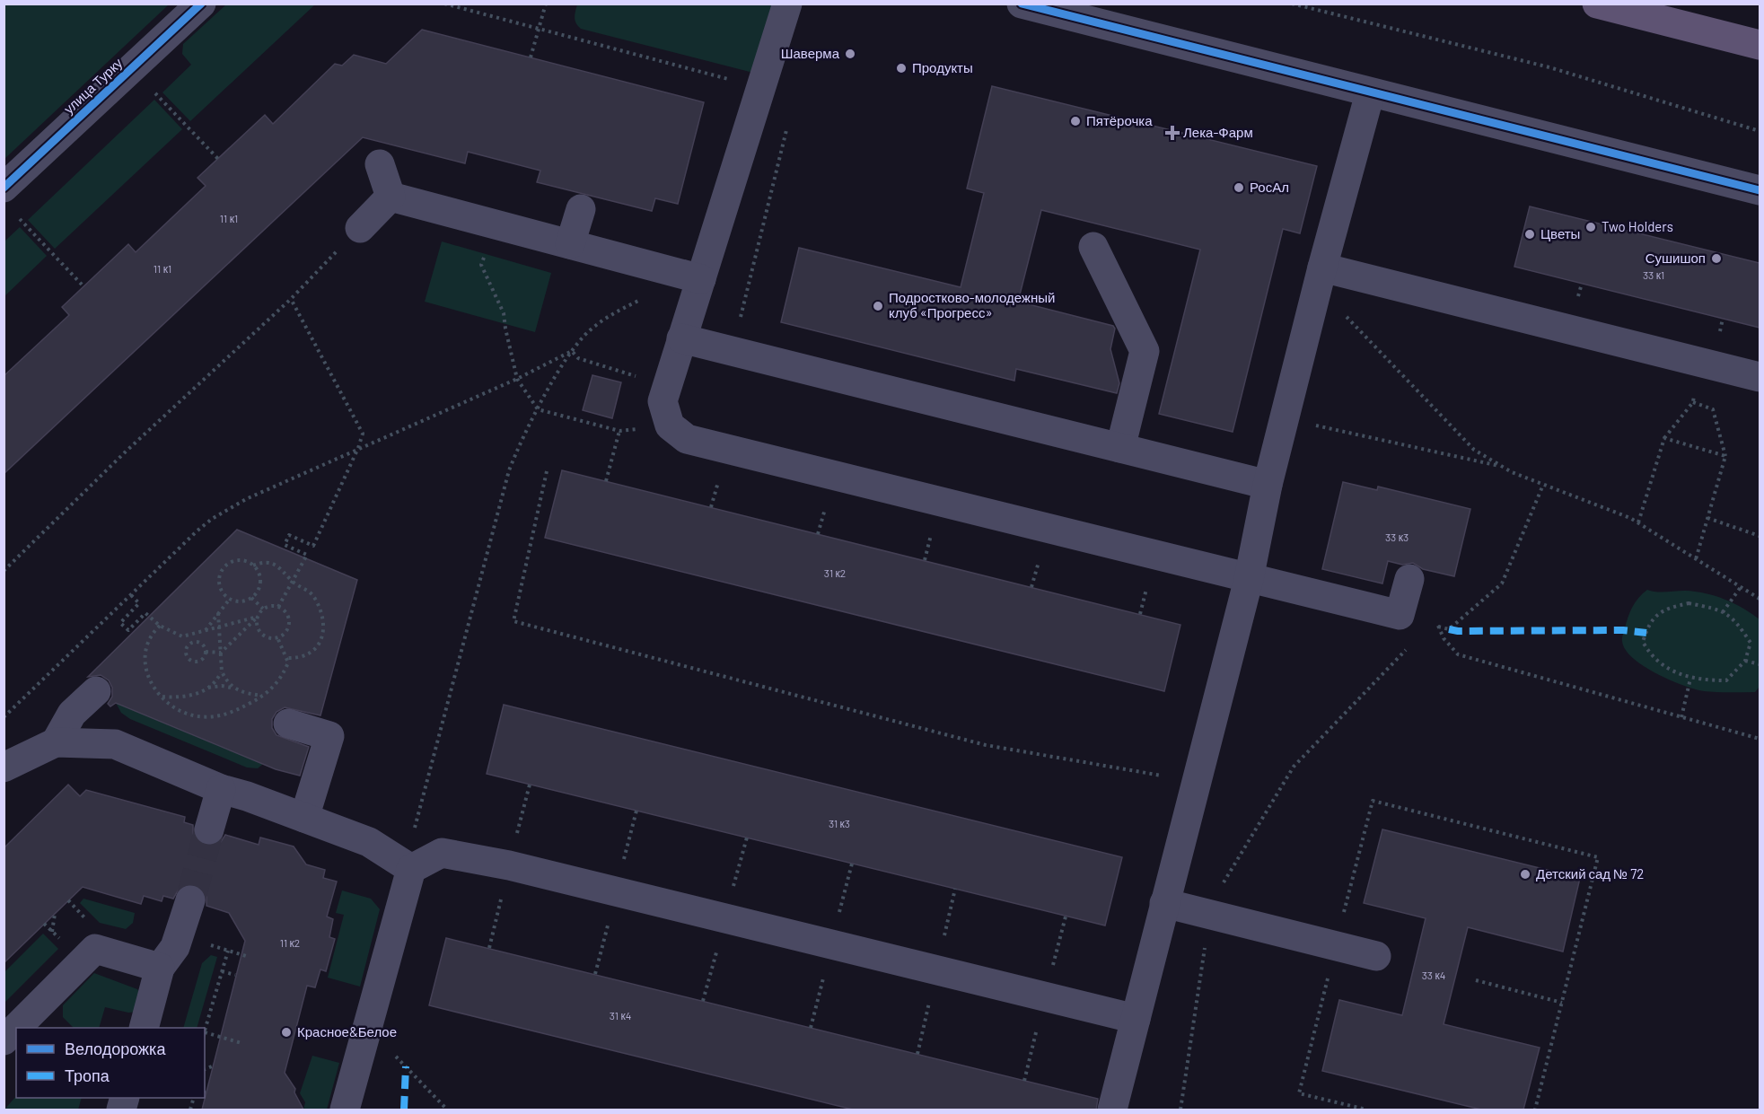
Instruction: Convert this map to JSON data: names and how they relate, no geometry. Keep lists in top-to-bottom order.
{
  "streets": {
    "street": ["улица Турку"]
  },
  "places": {
    "other": [
      "Шаверма",
      "Продукты",
      "Пятёрочка",
      "РосАл",
      "Two Holders",
      "Цветы",
      "Сушишоп",
      "Подростково-молодежный клуб «Прогресс»",
      "Детский сад № 72",
      "Красное&Белое"
    ],
    "health": ["Лека-Фарм"]
  },
  "house_numbers": [
    "11 к1",
    "11 к1",
    "33 к1",
    "33 к3",
    "31 к2",
    "31 к3",
    "11 к2",
    "33 к4",
    "31 к4"
  ],
  "legend": ["Велодорожка", "Тропа"]
}
